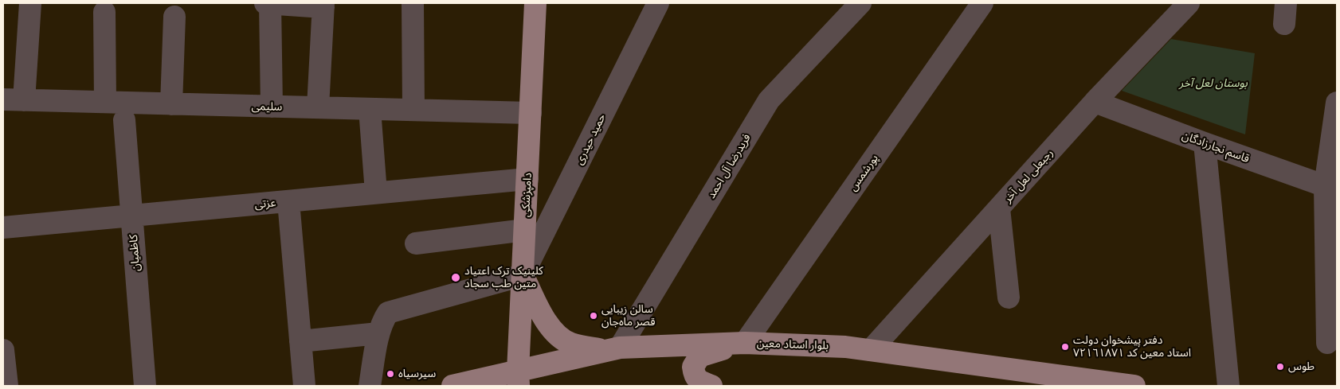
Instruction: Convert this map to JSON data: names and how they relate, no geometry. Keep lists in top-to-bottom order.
{
  "streets": {
    "main road": ["دامپزشکی", "بلوار استاد معین"],
    "street": [
      "سلیمی",
      "حمید حیدری",
      "قاسم نجارزادگان",
      "فریدرضا آل احمد",
      "پورشمس",
      "رجبعلی لعل آخر",
      "عزتی",
      "کاظمیان"
    ]
  },
  "crossings": [
    ["سلیمی", "دامپزشکی"],
    ["حمید حیدری", "دامپزشکی"],
    ["قاسم نجارزادگان", "رجبعلی لعل آخر"],
    ["فریدرضا آل احمد", "بلوار استاد معین"],
    ["پورشمس", "بلوار استاد معین"],
    ["رجبعلی لعل آخر", "بلوار استاد معین"],
    ["دامپزشکی", "عزتی"],
    ["دامپزشکی", "بلوار استاد معین"],
    ["عزتی", "کاظمیان"]
  ],
  "parks": ["بوستان لعل آخر"],
  "places": [
    "کلینیک ترک اعتیاد متین طب سجاد",
    "سالن زیبایی قصر ماه‌جان",
    "دفتر پيشخوان دولت استاد معين كد ٧٢١٦١٨٧١",
    "طوس",
    "سیرسیاه"
  ]
}
